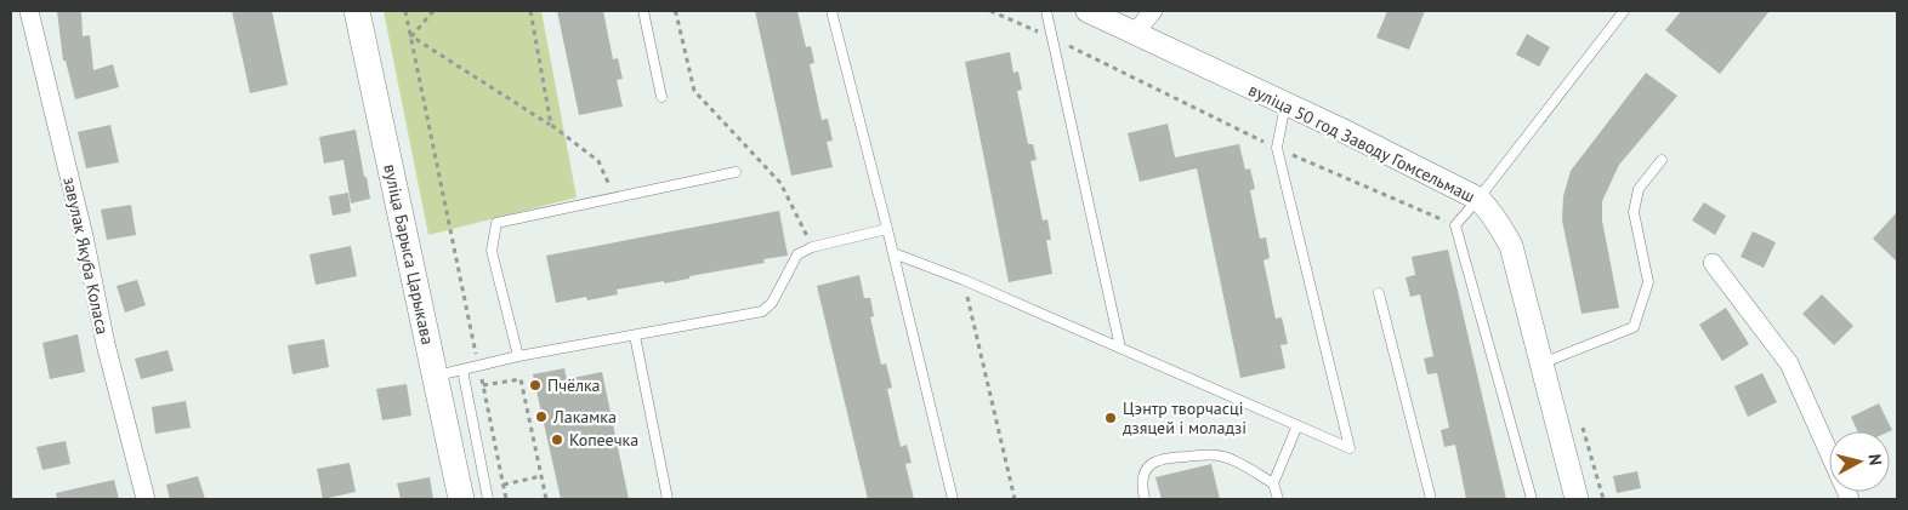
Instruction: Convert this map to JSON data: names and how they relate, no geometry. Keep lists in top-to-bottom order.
{
  "streets": {
    "main road": ["вуліца Барыса Царыкава"],
    "street": ["вуліца 50 год Заводу Гомсельмаш", "завулак Якуба Коласа"]
  },
  "places": [
    "Пчёлка",
    "Лакамка",
    "Цэнтр творчасці дзяцей і моладзі",
    "Копеечка"
  ],
  "north": "right"
}
